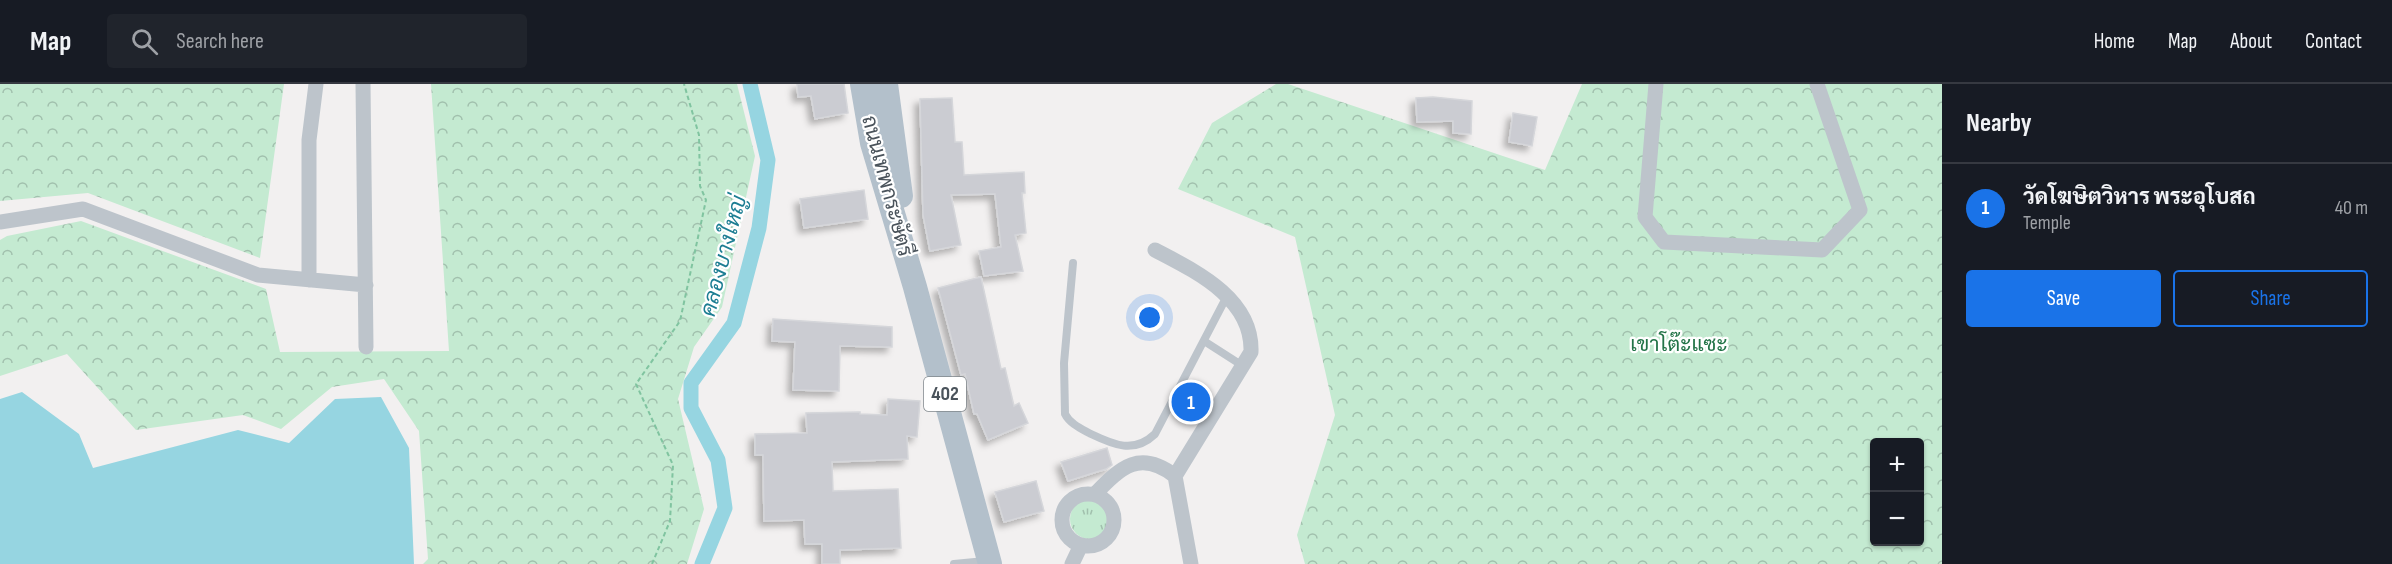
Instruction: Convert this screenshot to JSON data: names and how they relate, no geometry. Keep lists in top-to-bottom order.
{
  "streets": {
    "main road": ["ถนนเทพกระษัตรี", "402"]
  },
  "water": ["คลองบางใหญ่"],
  "parks": ["เขาโต๊ะแซะ"],
  "page": {
    "header": "Map",
    "search": "Search here",
    "nav": [
      "Home",
      "Map",
      "About",
      "Contact"
    ],
    "heading": "Nearby",
    "list": [
      {
        "mark": "1",
        "name": "วัดโฆษิตวิหาร พระอุโบสถ",
        "note": "Temple",
        "value": "40 m"
      }
    ],
    "buttons": ["Save", "Share"],
    "pins": "1",
    "map_buttons": ["+", "−"]
  }
}
